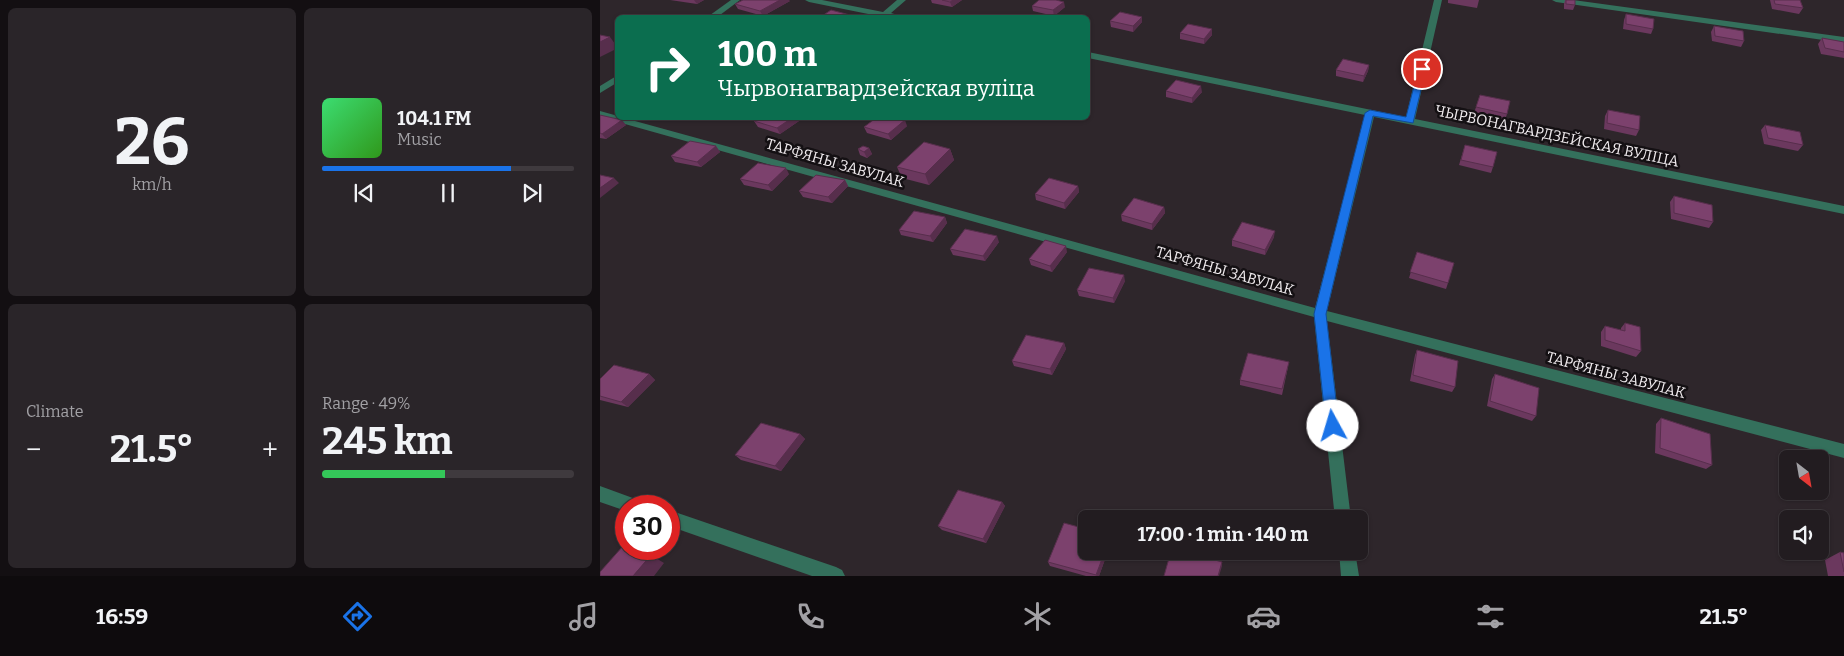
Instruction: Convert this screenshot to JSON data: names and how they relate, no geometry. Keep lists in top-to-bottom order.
{
  "streets": {
    "street": ["ЧЫРВОНАГВАРДЗЕЙСКАЯ ВУЛІЦА", "ТАРФЯНЫ ЗАВУЛАК"]
  },
  "north": "bottom right",
  "page": {
    "tile": [
      ["26", "km/h"],
      "Climate",
      ["Range · 49%", "245 km"]
    ],
    "turn": ["100 m", "Чырвонагвардзейская вуліца"],
    "song": ["104.1 FM", "Music"],
    "heat": ["−", "21.5°", "+"],
    "limit": "30",
    "trip": "17:00 · 1 min · 140 m",
    "tabs": ["16:59", "21.5°"]
  }
}
